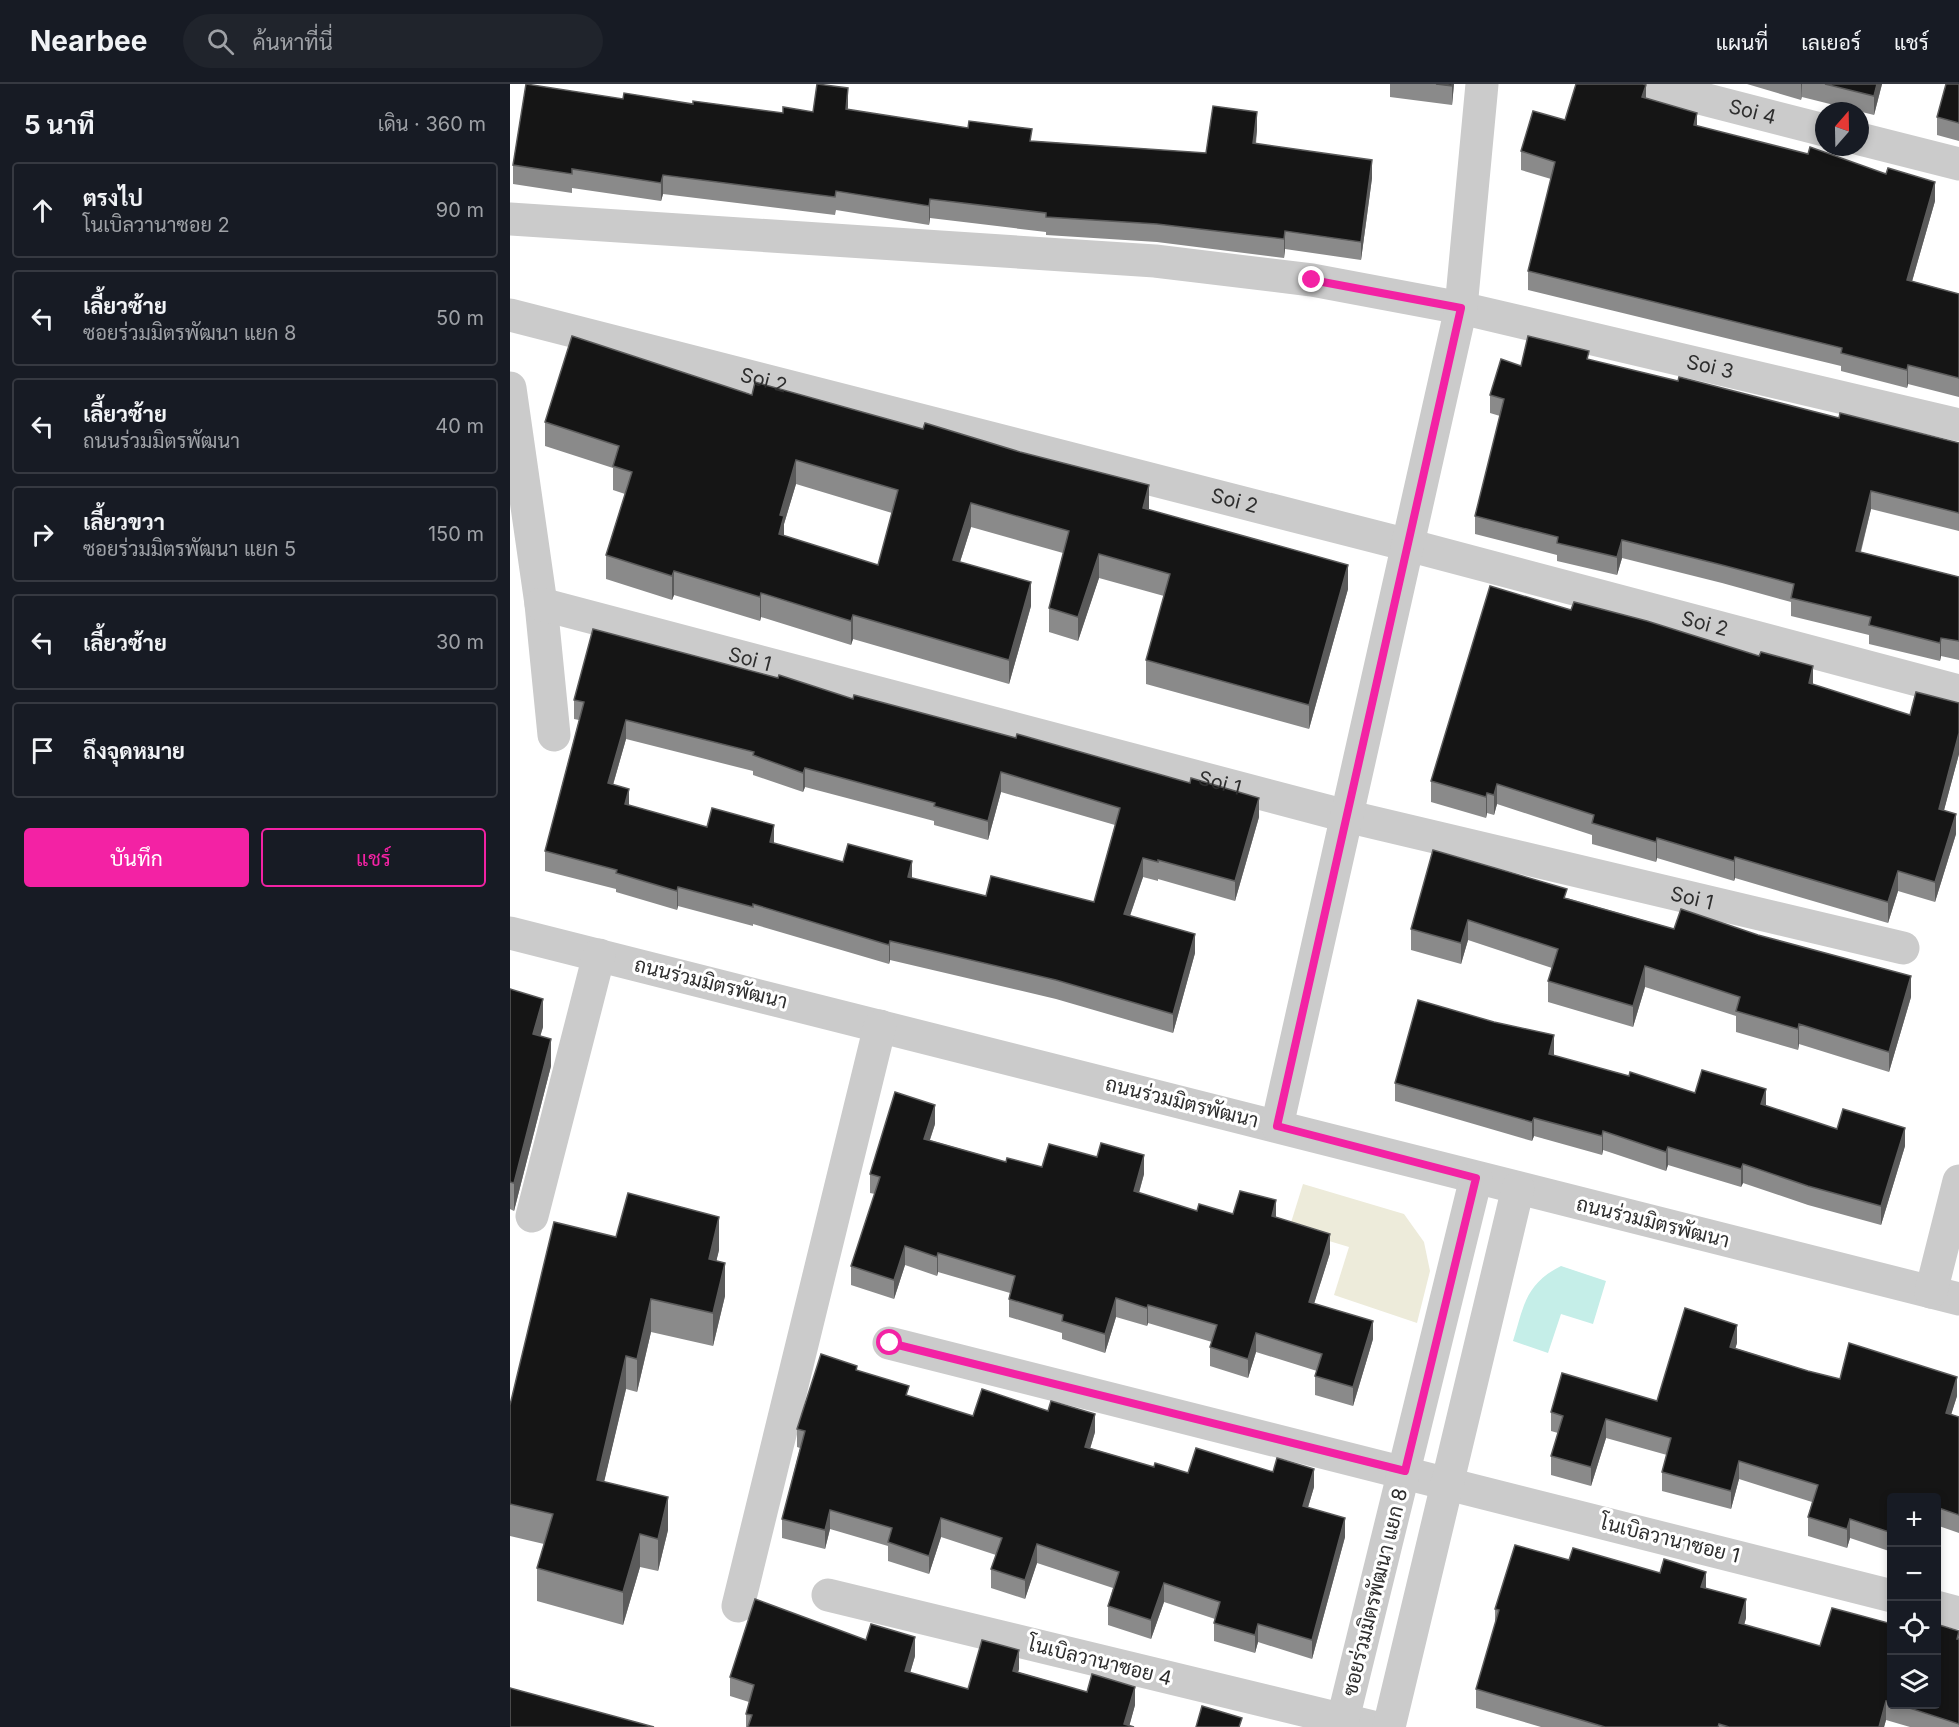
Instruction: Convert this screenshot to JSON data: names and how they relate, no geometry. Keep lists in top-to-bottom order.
{
  "streets": {
    "street": [
      "Soi 4",
      "Soi 3",
      "Soi 2",
      "Soi 1",
      "ถนนร่วมมิตรพัฒนา",
      "โนเบิลวานาซอย 1",
      "ซอยร่วมมิตรพัฒนา แยก 8",
      "โนเบิลวานาซอย 4"
    ]
  },
  "crossings": [
    ["ถนนร่วมมิตรพัฒนา", "ซอยร่วมมิตรพัฒนา แยก 8"],
    ["โนเบิลวานาซอย 1", "ซอยร่วมมิตรพัฒนา แยก 8"],
    ["ซอยร่วมมิตรพัฒนา แยก 8", "โนเบิลวานาซอย 4"]
  ],
  "north": "top",
  "page": {
    "header": "Nearbee",
    "search": "ค้นหาที่นี่",
    "nav": ["แผนที่", "เลเยอร์", "แชร์"],
    "heading": ["5 นาที", "เดิน · 360 m"],
    "list": [
      ["ตรงไป", "โนเบิลวานาซอย 2", "90 m"],
      ["เลี้ยวซ้าย", "ซอยร่วมมิตรพัฒนา แยก 8", "50 m"],
      ["เลี้ยวซ้าย", "ถนนร่วมมิตรพัฒนา", "40 m"],
      ["เลี้ยวขวา", "ซอยร่วมมิตรพัฒนา แยก 5", "150 m"],
      ["เลี้ยวซ้าย", "30 m"],
      "ถึงจุดหมาย"
    ],
    "buttons": ["บันทึก", "แชร์"],
    "map_buttons": ["+", "−"]
  }
}
